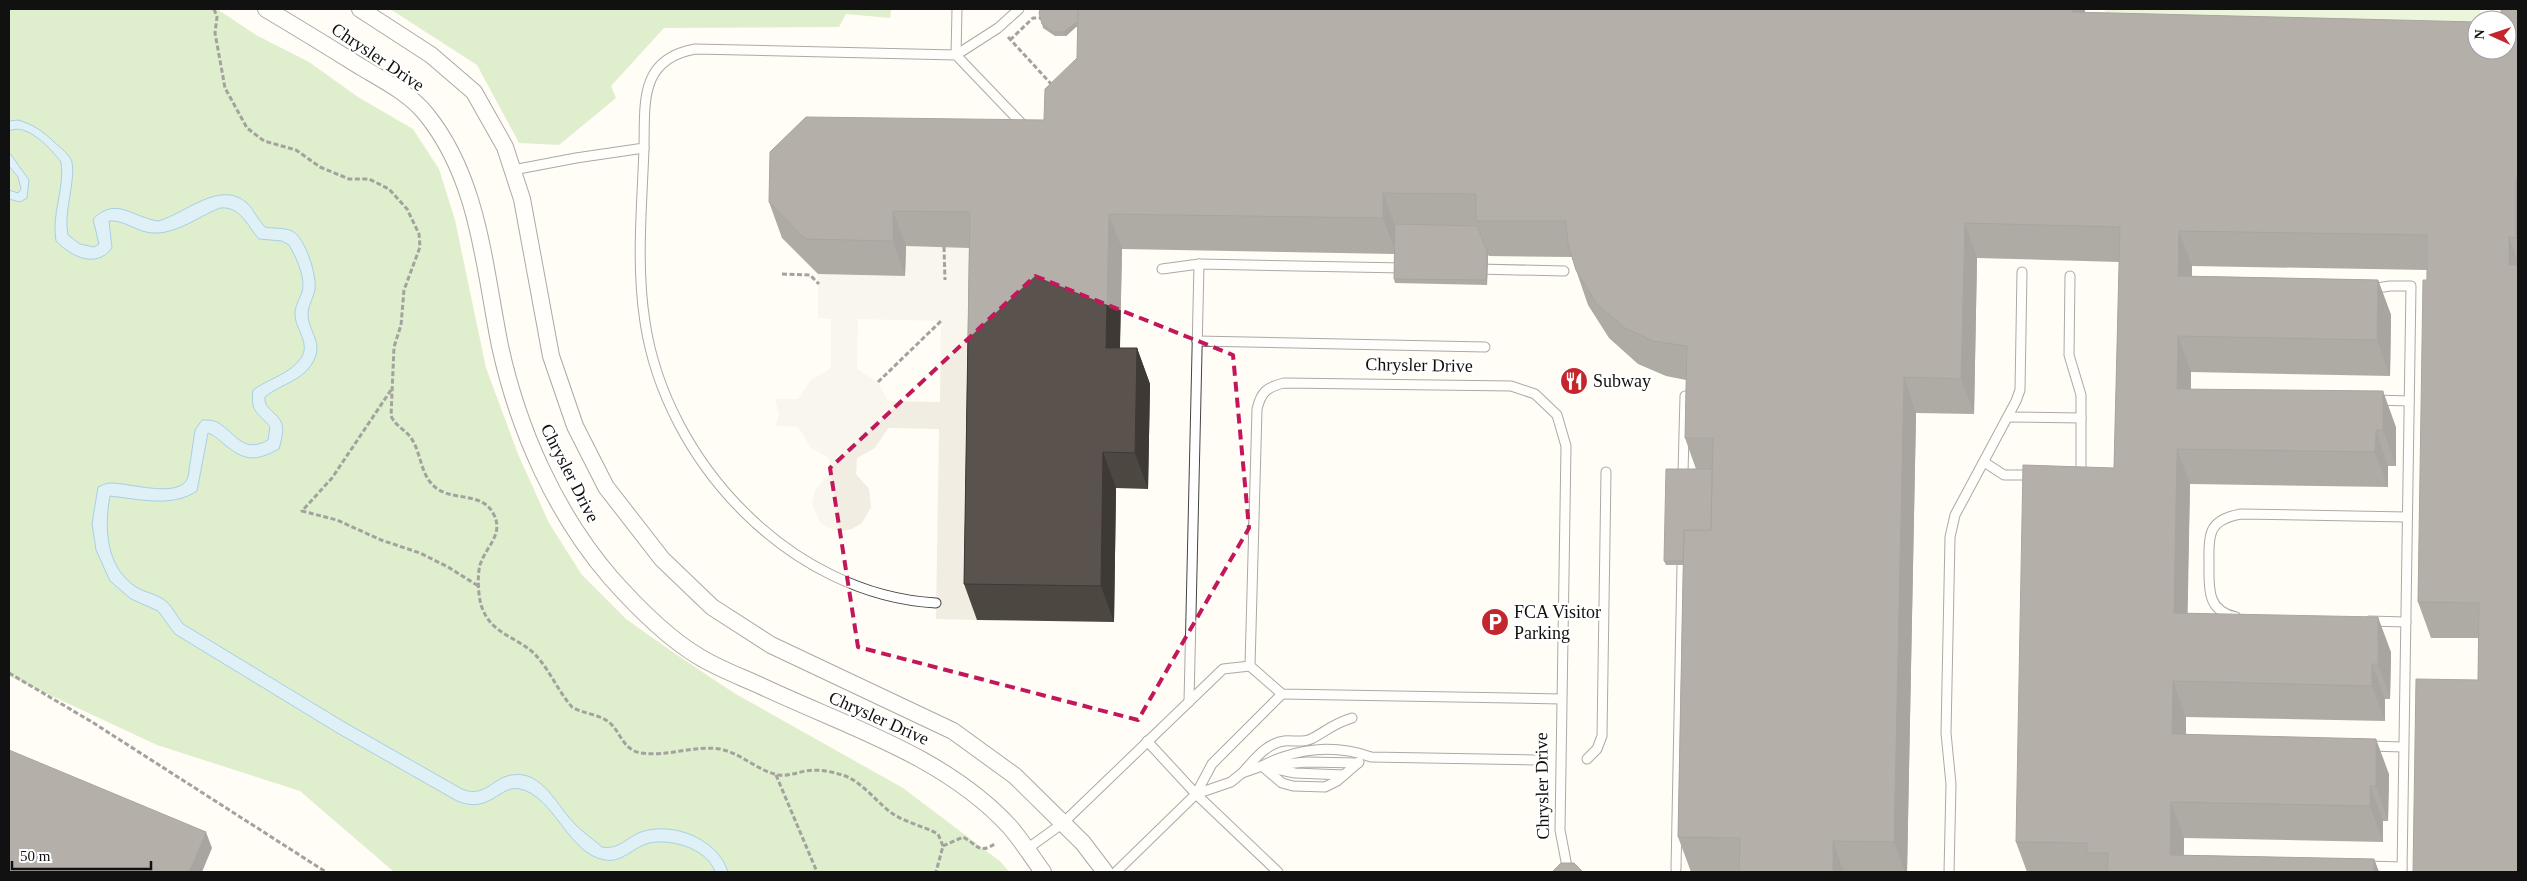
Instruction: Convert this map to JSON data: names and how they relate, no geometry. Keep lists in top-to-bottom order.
{
  "streets": {
    "street": ["Chrysler Drive"]
  },
  "places": {
    "restaurant": ["Subway"],
    "parking": ["FCA Visitor Parking"]
  },
  "scale_bar": "50 m",
  "north": "left"
}
